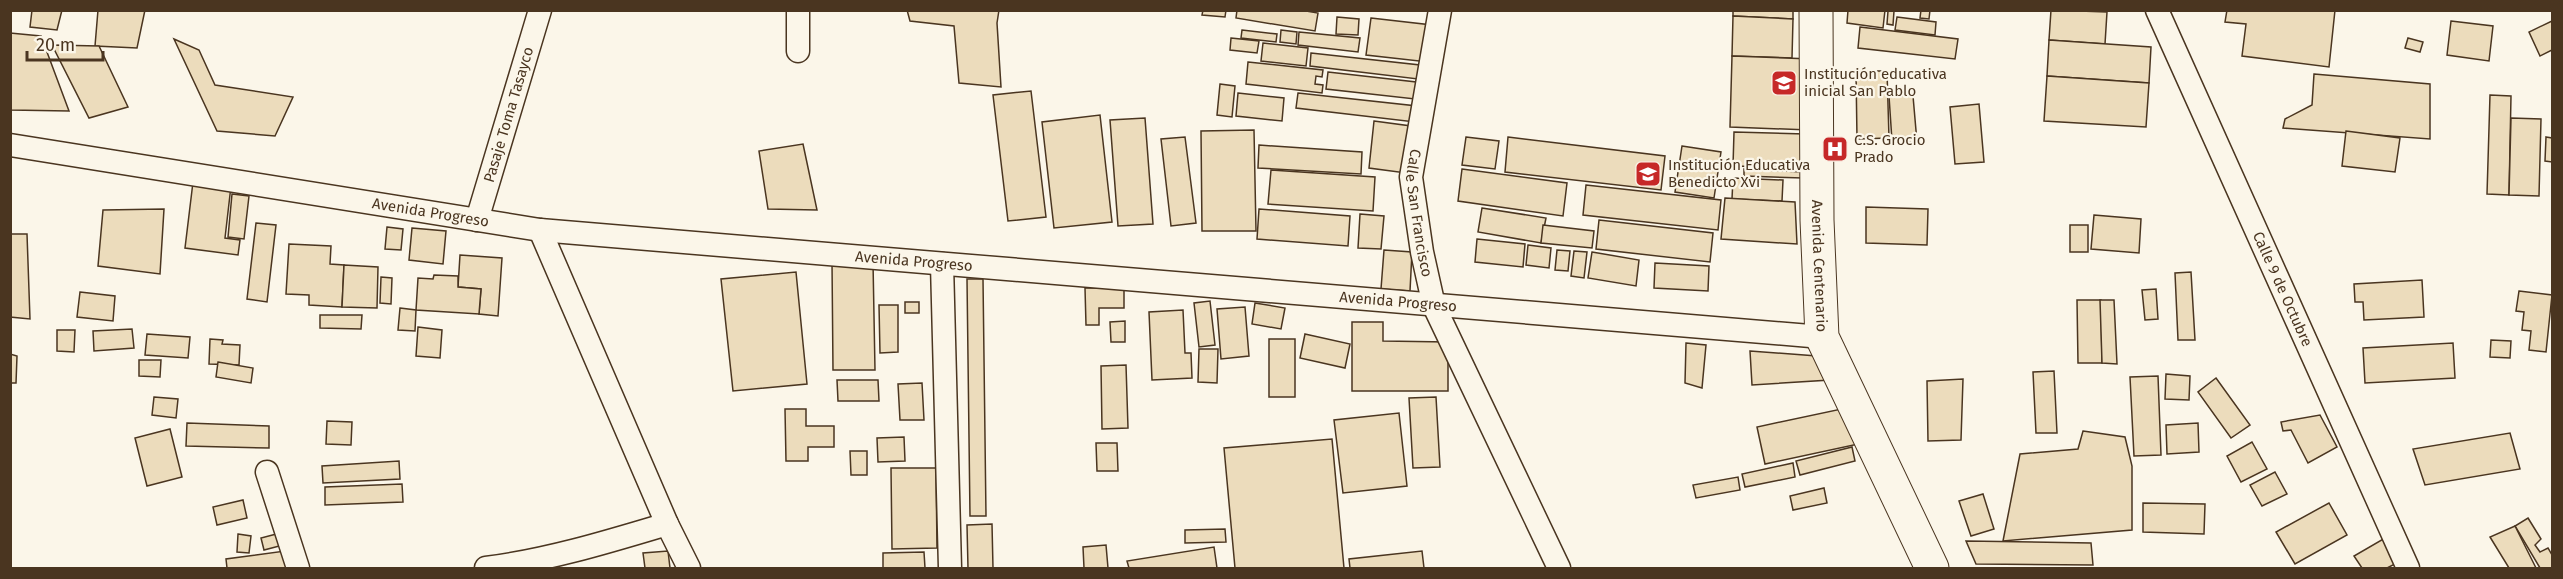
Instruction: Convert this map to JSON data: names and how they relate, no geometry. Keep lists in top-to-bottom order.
{
  "streets": {
    "main road": ["Avenida Centenario"],
    "street": [
      "Pasaje Toma Tasayco",
      "Avenida Progreso",
      "Calle San Francisco",
      "Calle 9 de Octubre"
    ]
  },
  "crossings": [
    ["Pasaje Toma Tasayco", "Avenida Progreso"],
    ["Avenida Progreso", "Calle San Francisco"],
    ["Avenida Progreso", "Avenida Centenario"]
  ],
  "places": {
    "school or university": ["Institución educativa inicial San Pablo", "Institución Educativa Benedicto Xvi"],
    "hospital": ["C.S. Grocio Prado"]
  },
  "scale_bar": "20 m"
}
